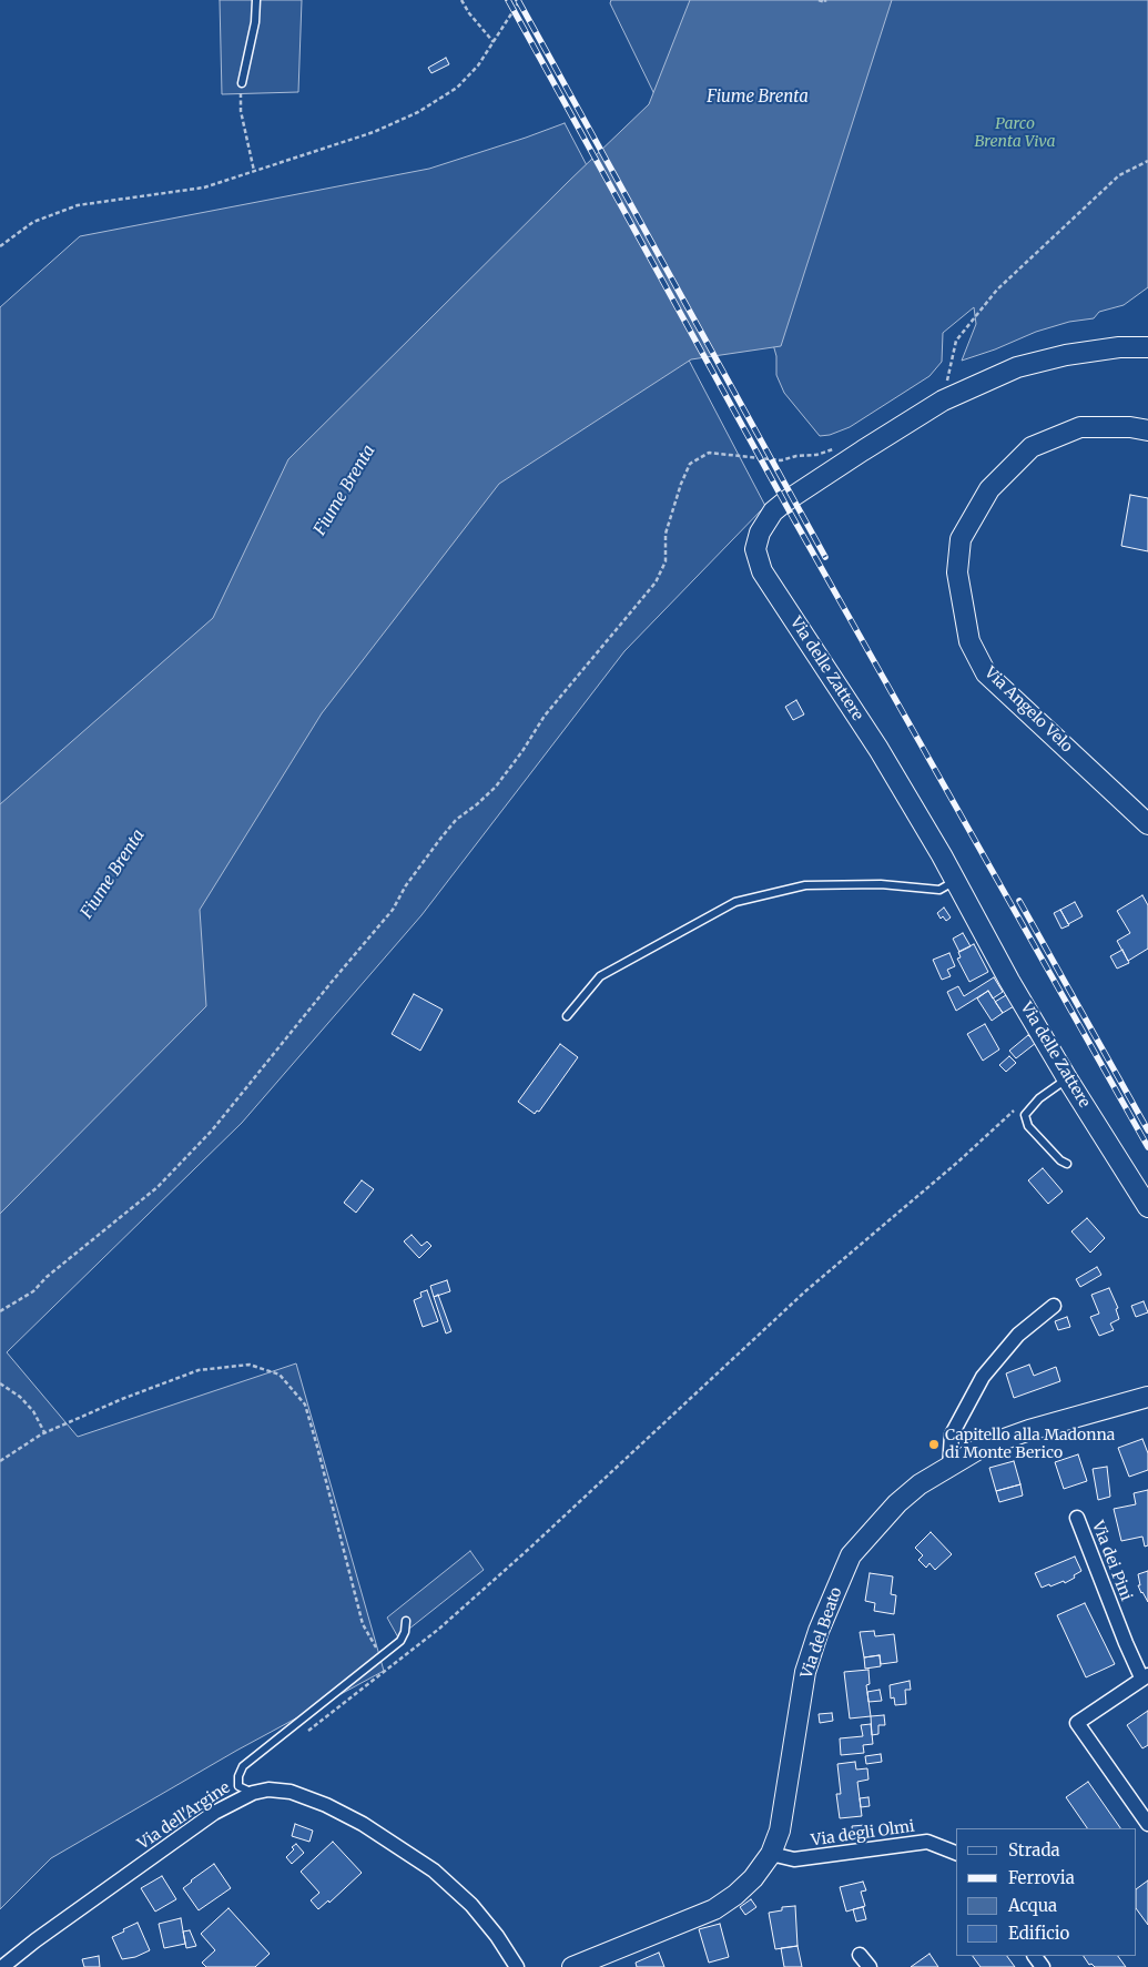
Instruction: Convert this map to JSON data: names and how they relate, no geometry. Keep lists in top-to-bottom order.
{
  "streets": {
    "street": [
      "Via delle Zattere",
      "Via Angelo Velo",
      "Via dei Pini",
      "Via del Beato",
      "Via dell'Argine",
      "Via degli Olmi"
    ]
  },
  "crossings": [
    ["Via del Beato", "Via degli Olmi"]
  ],
  "water": ["Fiume Brenta"],
  "parks": ["Parco Brenta Viva"],
  "places": ["Capitello alla Madonna di Monte Berico"],
  "legend": [
    "Strada",
    "Ferrovia",
    "Acqua",
    "Edificio"
  ]
}
